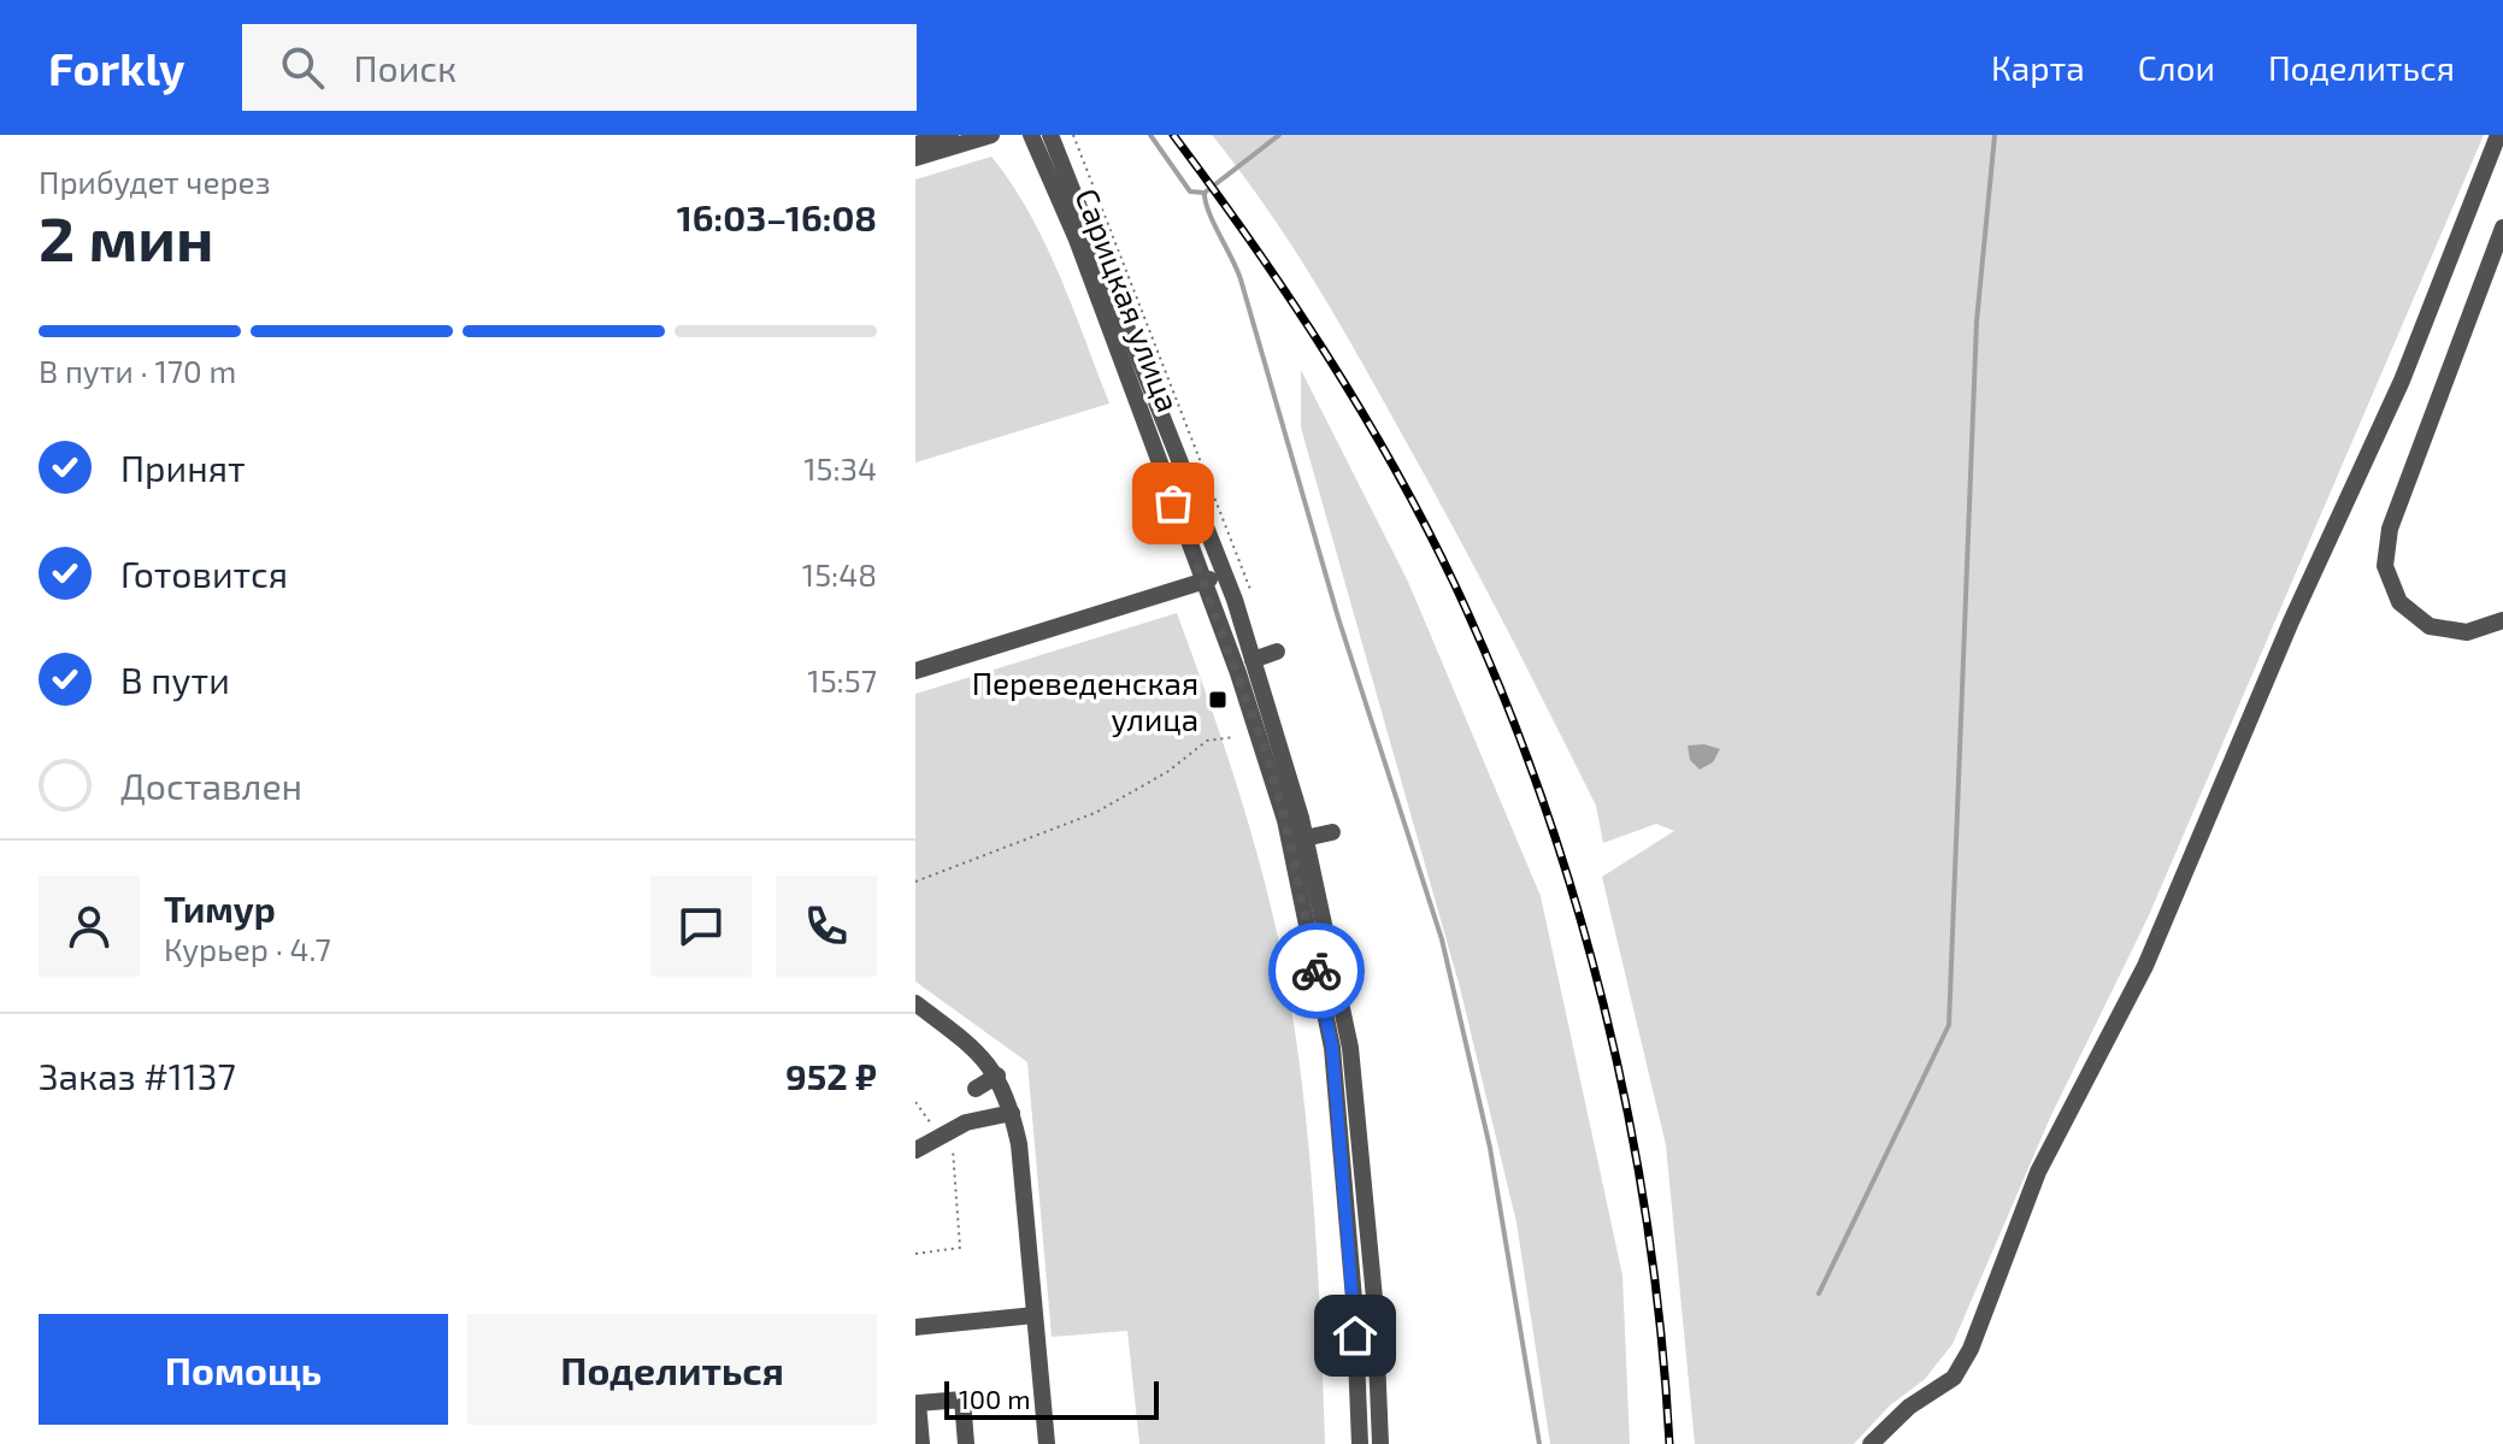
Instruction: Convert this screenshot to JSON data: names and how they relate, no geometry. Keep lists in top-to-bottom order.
{
  "streets": {
    "street": ["Сарицкая улица"]
  },
  "places": {
    "transit": ["Переведенская улица"]
  },
  "scale_bar": "100 m",
  "page": {
    "header": "Forkly",
    "search": "Поиск",
    "nav": ["Карта", "Слои", "Поделиться"],
    "heading": ["2 мин", "Прибудет через", "16:03–16:08"],
    "panel": [
      "Тимур",
      "Курьер · 4.7",
      "Заказ #1137",
      "952 ₽"
    ],
    "bar": "В пути · 170 m",
    "list": [
      ["Принят", "15:34"],
      ["Готовится", "15:48"],
      ["В пути", "15:57"],
      "Доставлен"
    ],
    "buttons": ["Помощь", "Поделиться"],
    "scale": "100 m"
  }
}
